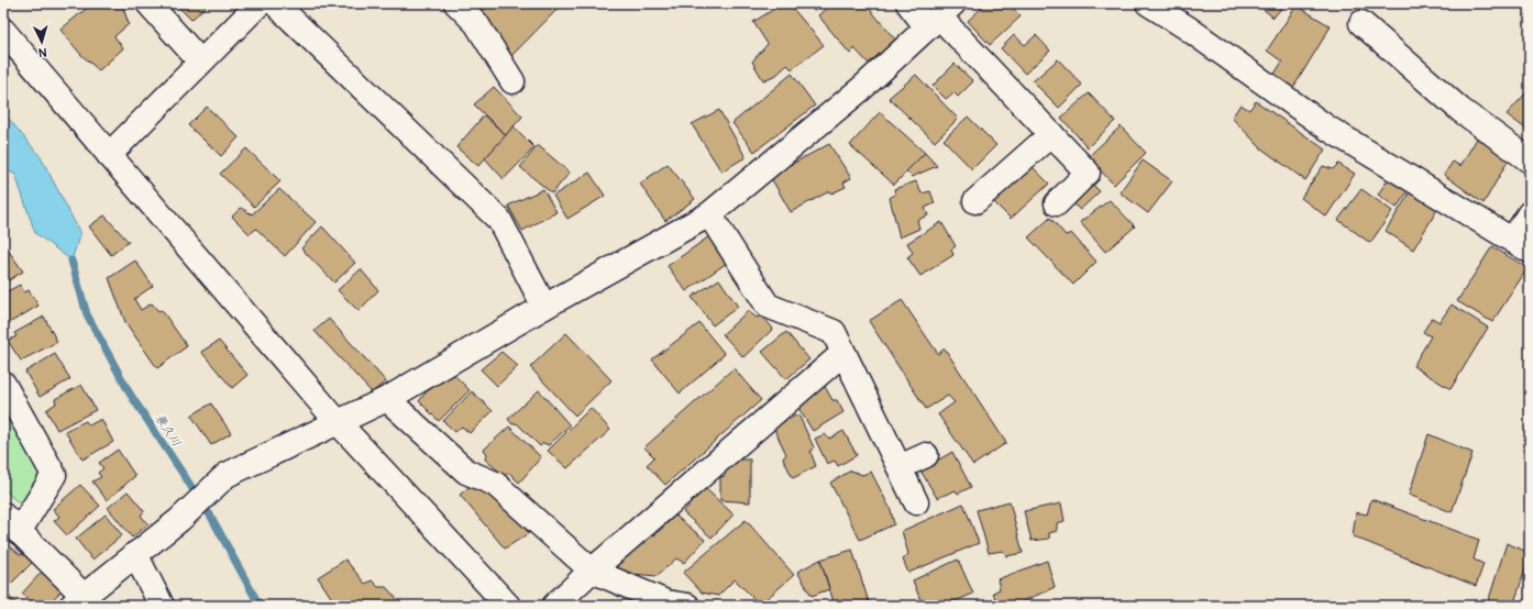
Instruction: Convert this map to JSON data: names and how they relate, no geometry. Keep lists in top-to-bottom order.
{
  "water": ["兼久川"],
  "north": "bottom"
}
